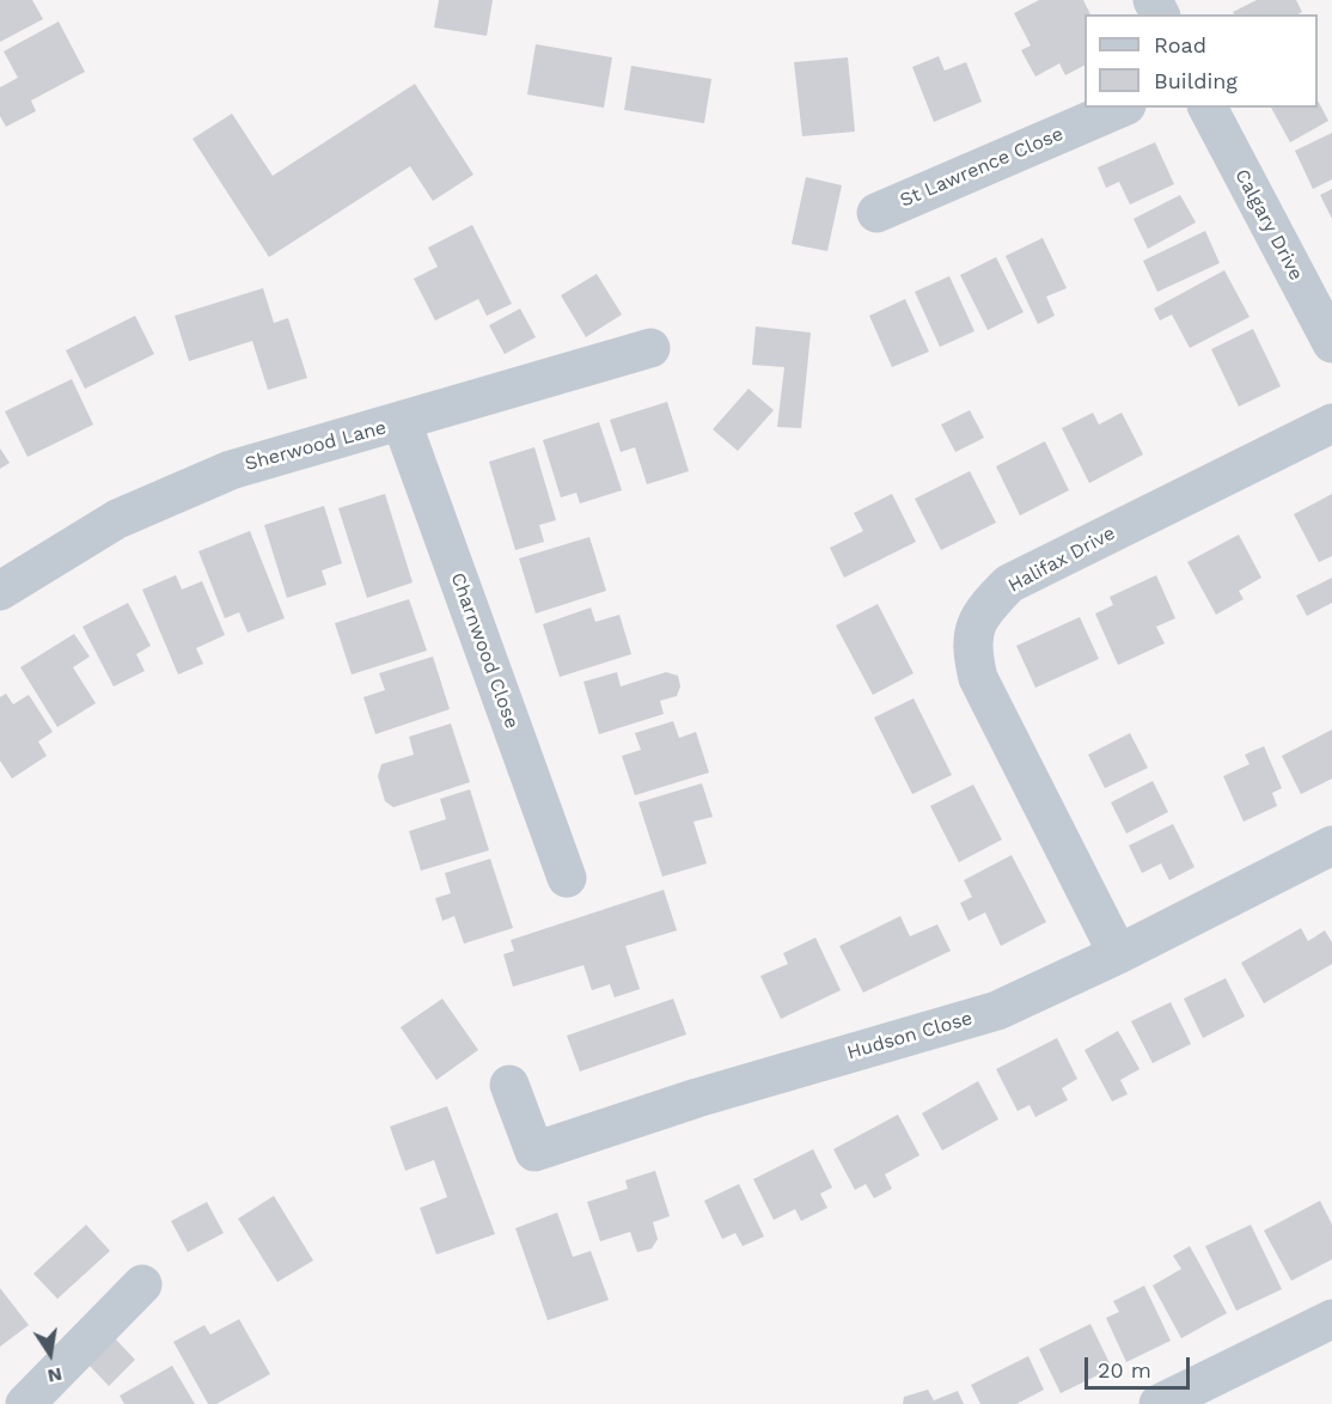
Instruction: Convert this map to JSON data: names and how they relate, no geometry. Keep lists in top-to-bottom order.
{
  "streets": {
    "street": [
      "St Lawrence Close",
      "Calgary Drive",
      "Sherwood Lane",
      "Halifax Drive",
      "Charnwood Close",
      "Hudson Close"
    ]
  },
  "crossings": [
    ["Sherwood Lane", "Charnwood Close"],
    ["Halifax Drive", "Hudson Close"]
  ],
  "legend": ["Road", "Building"],
  "scale_bar": "20 m",
  "north": "bottom"
}
